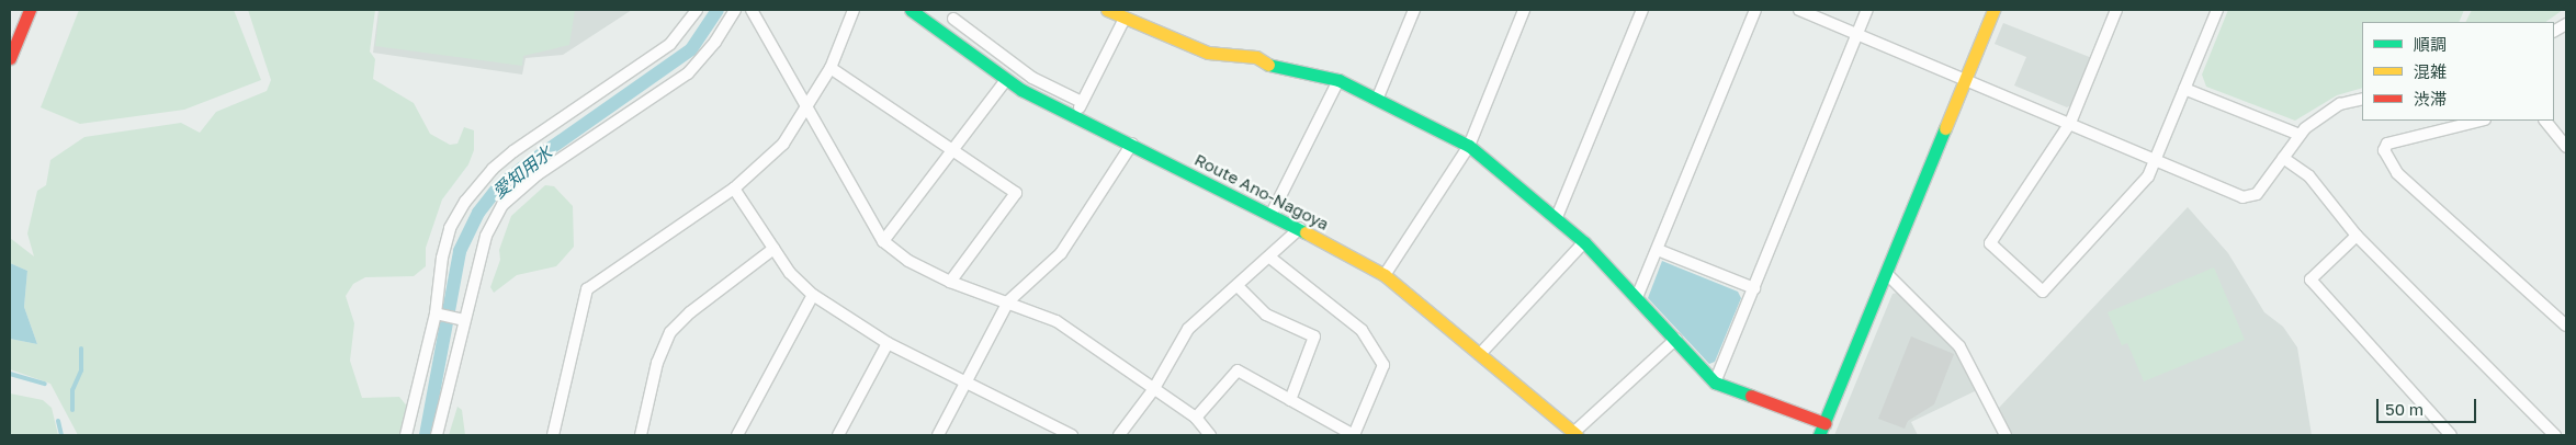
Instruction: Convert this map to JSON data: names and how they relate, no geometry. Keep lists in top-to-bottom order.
{
  "streets": {
    "street": ["Route Ano-Nagoya"]
  },
  "water": ["愛知用水"],
  "legend": ["順調", "混雑", "渋滞"],
  "scale_bar": "50 m"
}
